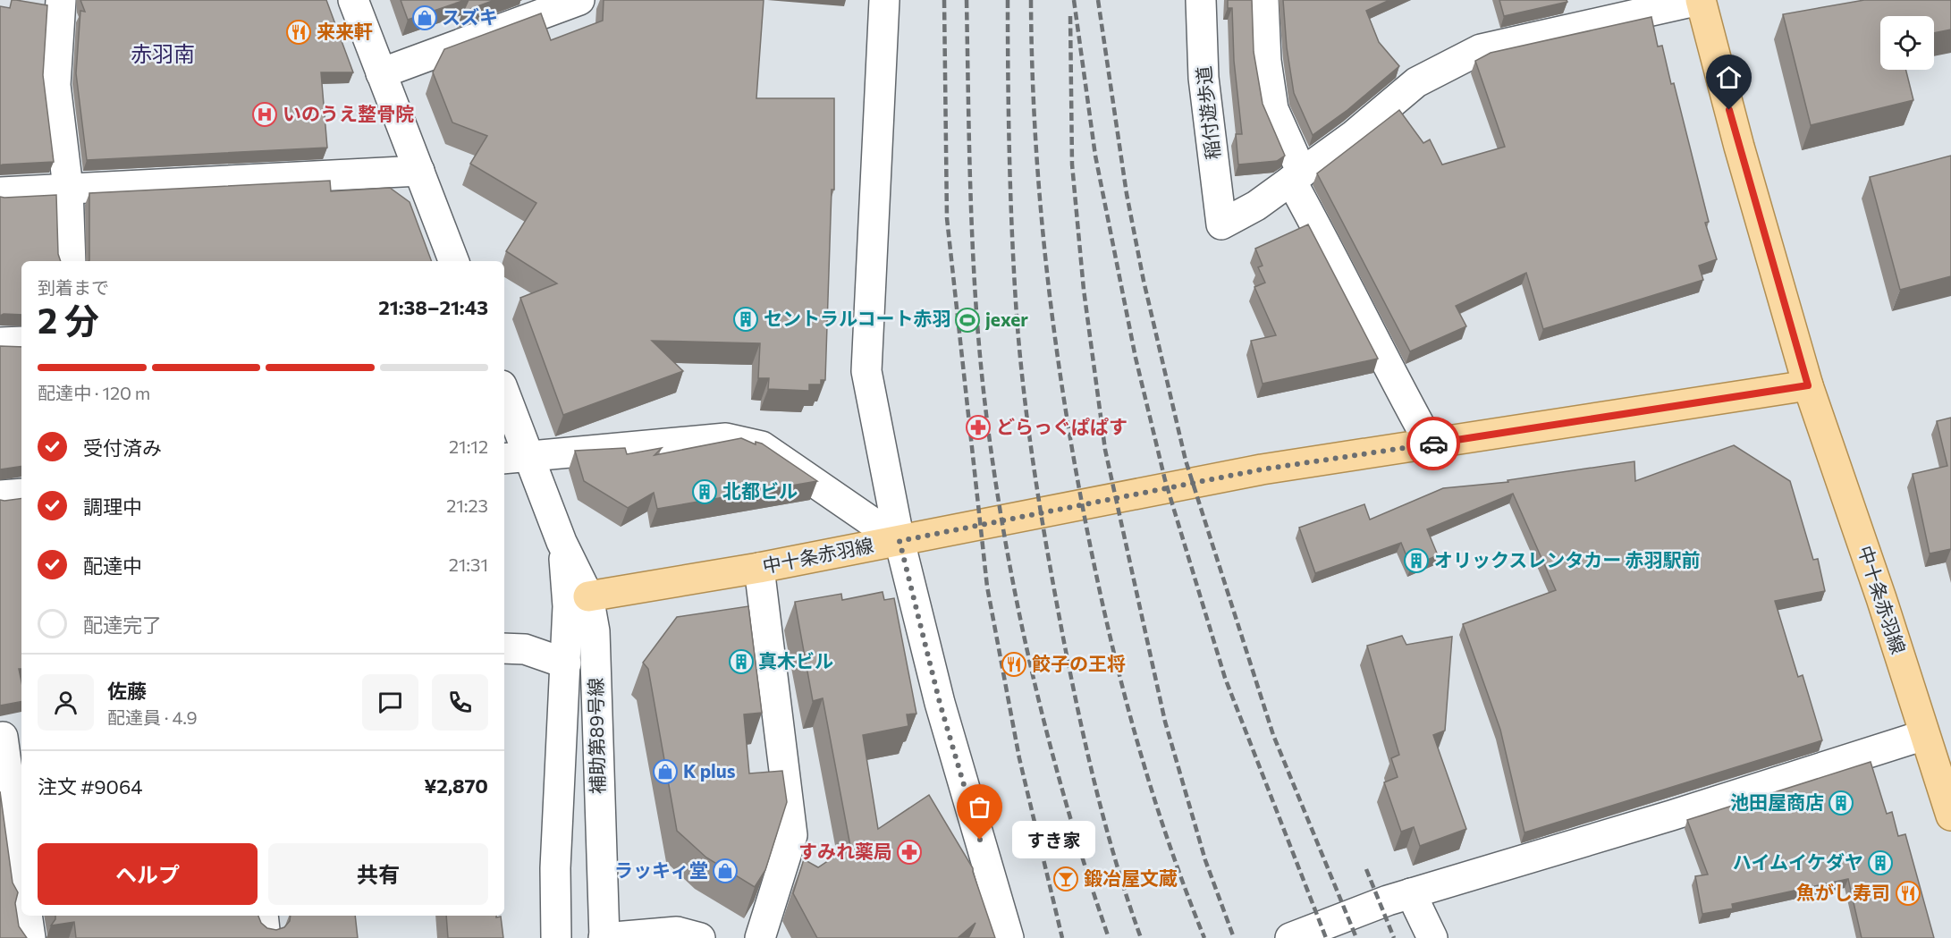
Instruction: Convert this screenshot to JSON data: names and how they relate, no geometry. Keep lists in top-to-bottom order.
{
  "streets": {
    "main road": ["中十条赤羽線"],
    "street": ["稲付遊歩道", "補助第89号線"]
  },
  "crossings": [
    ["中十条赤羽線", "補助第89号線"]
  ],
  "districts": ["赤羽南"],
  "places": {
    "shop": ["スズキ", "K plus", "ラッキィ堂"],
    "restaurant": ["来来軒", "餃子の王将", "魚がし寿司"],
    "hospital": ["いのうえ整骨院"],
    "building": [
      "セントラルコート赤羽",
      "北都ビル",
      "オリックスレンタカー 赤羽駅前",
      "真木ビル",
      "池田屋商店",
      "ハイムイケダヤ"
    ],
    "sports": ["jexer"],
    "pharmacy": ["どらっぐぱぱす", "すみれ薬局"],
    "other": ["すき家"],
    "bar": ["鍛冶屋文蔵"]
  },
  "page": {
    "heading": ["2 分", "到着まで", "21:38–21:43"],
    "panel": [
      "佐藤",
      "配達員 · 4.9",
      "注文 #9064",
      "¥2,870"
    ],
    "bar": "配達中 · 120 m",
    "list": [
      ["受付済み", "21:12"],
      ["調理中", "21:23"],
      ["配達中", "21:31"],
      "配達完了"
    ],
    "bubble": "すき家",
    "buttons": ["ヘルプ", "共有"]
  }
}
